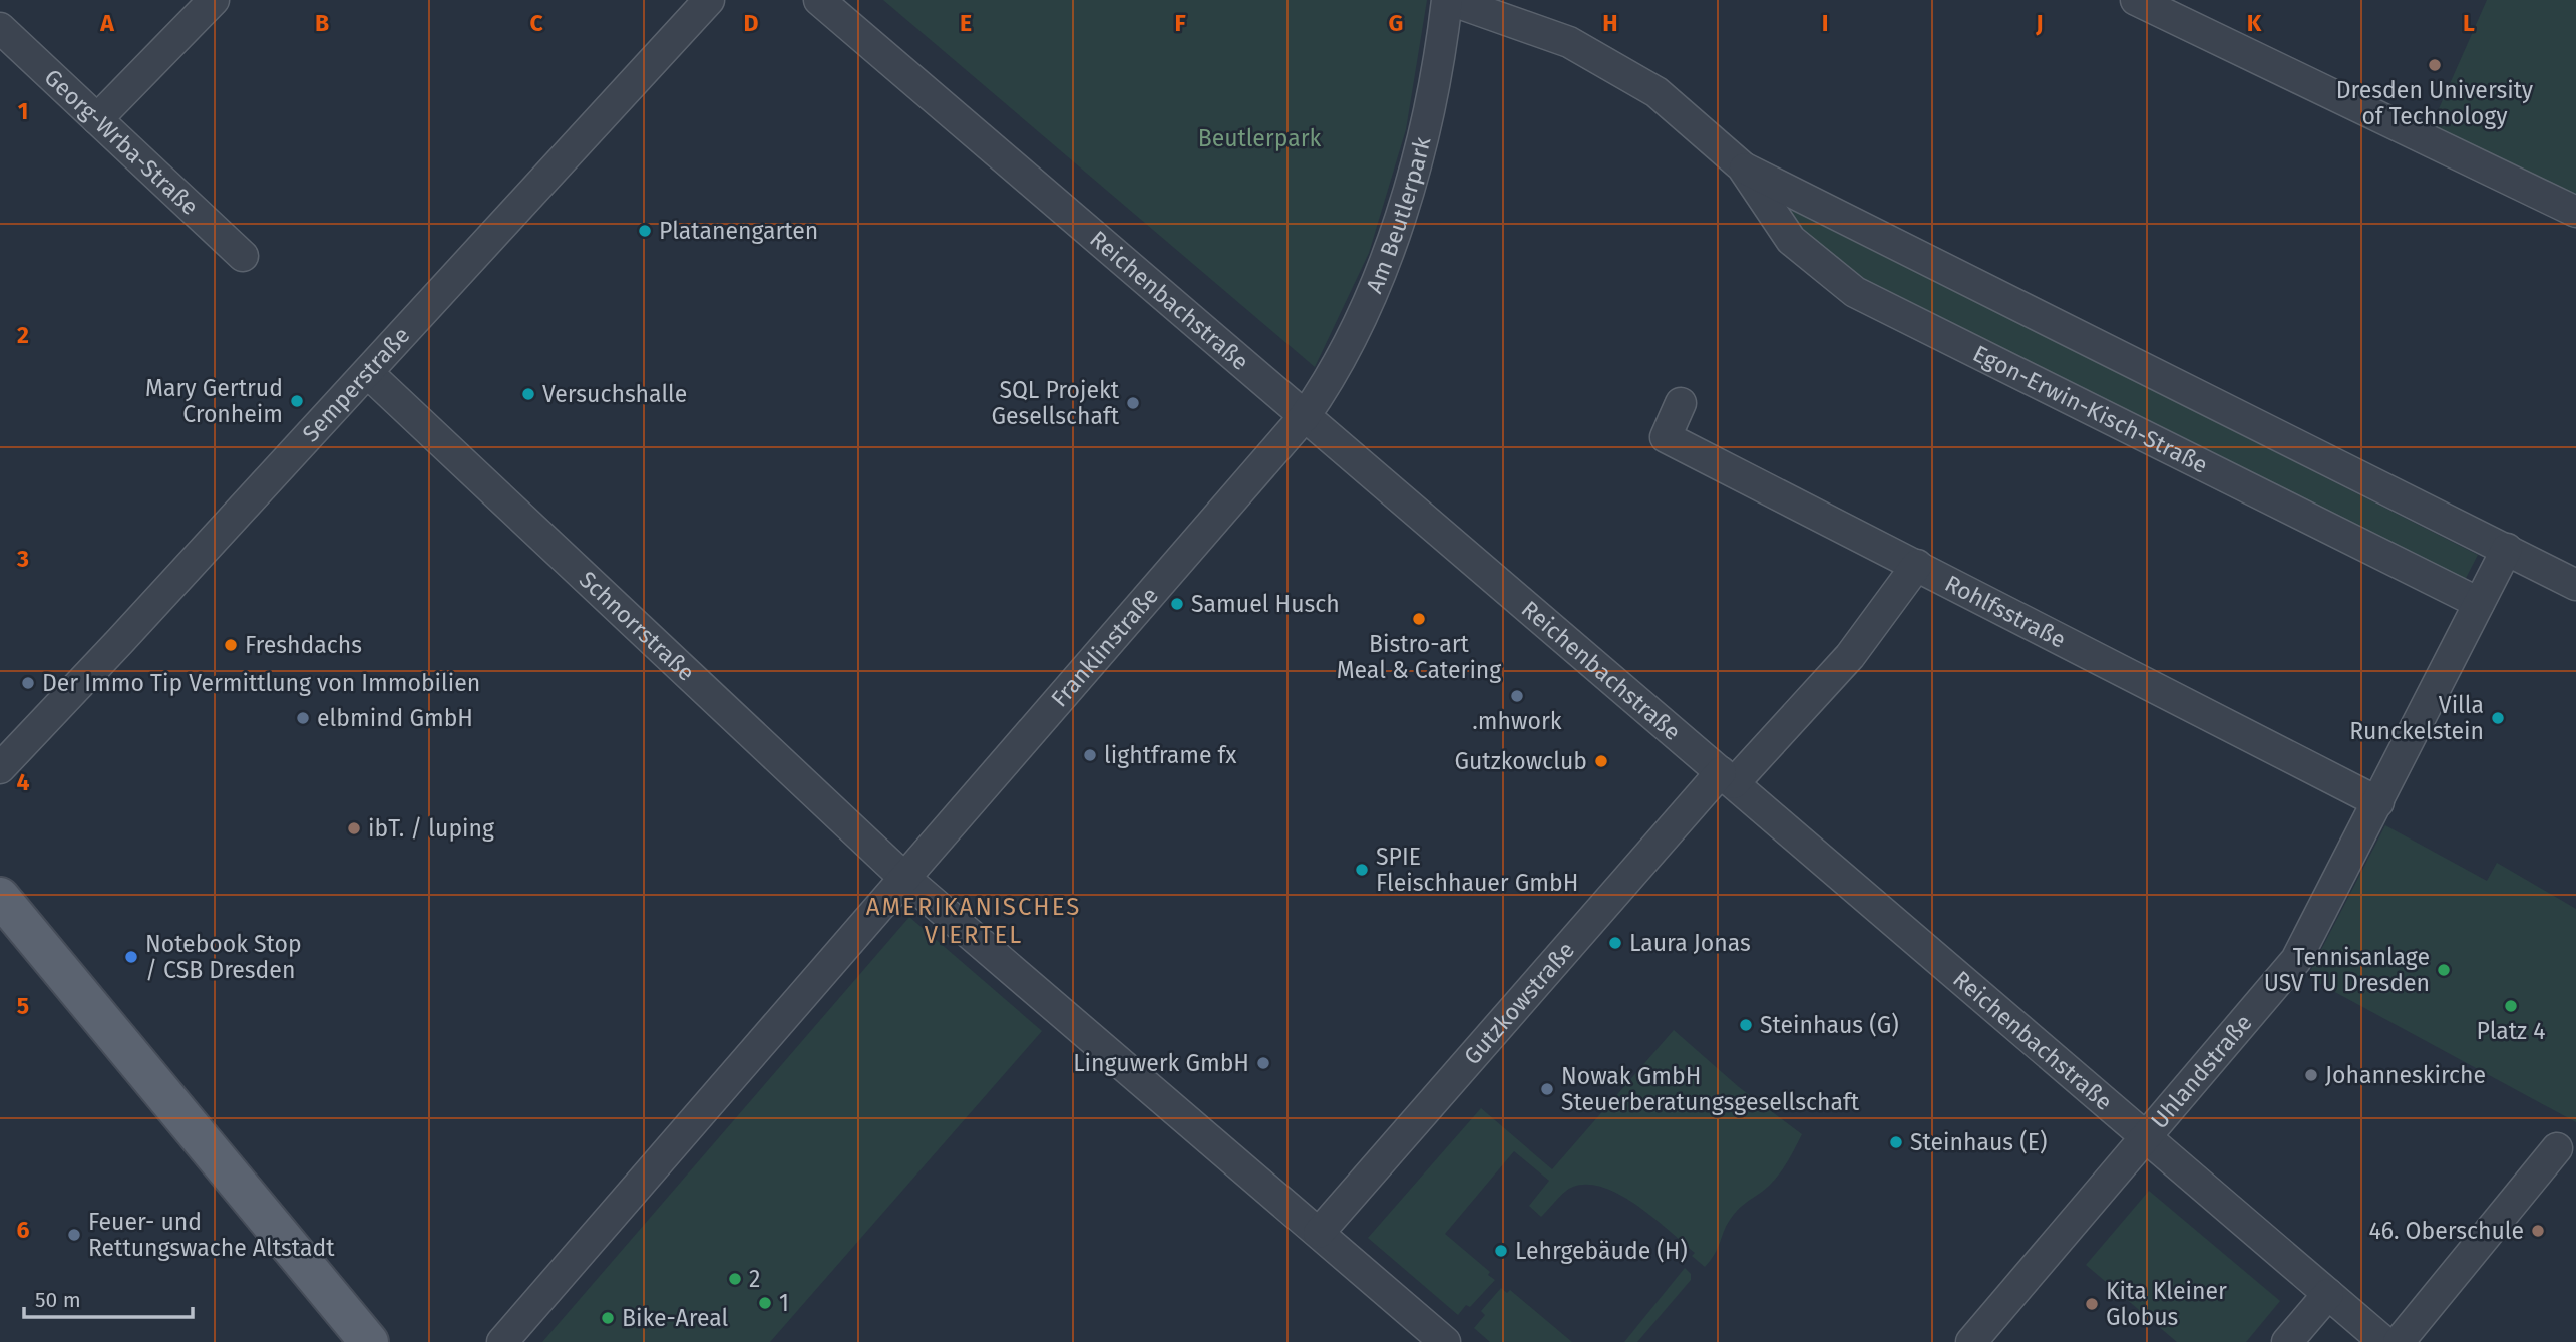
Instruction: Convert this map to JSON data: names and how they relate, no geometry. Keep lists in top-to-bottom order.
{
  "streets": {
    "street": [
      "Georg-Wrba-Straße",
      "Am Beutlerpark",
      "Reichenbachstraße",
      "Semperstraße",
      "Egon-Erwin-Kisch-Straße",
      "Rohlfsstraße",
      "Schnorrstraße",
      "Franklinstraße",
      "Gutzkowstraße",
      "Uhlandstraße"
    ]
  },
  "crossings": [
    ["Am Beutlerpark", "Reichenbachstraße"],
    ["Am Beutlerpark", "Egon-Erwin-Kisch-Straße"],
    ["Am Beutlerpark", "Franklinstraße"],
    ["Reichenbachstraße", "Franklinstraße"],
    ["Reichenbachstraße", "Gutzkowstraße"],
    ["Reichenbachstraße", "Uhlandstraße"],
    ["Semperstraße", "Schnorrstraße"],
    ["Egon-Erwin-Kisch-Straße", "Uhlandstraße"],
    ["Rohlfsstraße", "Gutzkowstraße"],
    ["Rohlfsstraße", "Uhlandstraße"],
    ["Schnorrstraße", "Franklinstraße"],
    ["Schnorrstraße", "Gutzkowstraße"]
  ],
  "districts": ["AMERIKANISCHES VIERTEL"],
  "parks": ["Beutlerpark"],
  "places": [
    "Dresden University of Technology",
    "Platanengarten",
    "Versuchshalle",
    "Mary Gertrud Cronheim",
    "SQL Projekt Gesellschaft",
    "Samuel Husch",
    "Bistro-art Meal & Catering",
    "Freshdachs",
    "Der Immo Tip Vermittlung von Immobilien",
    ".mhwork",
    "elbmind GmbH",
    "Villa Runckelstein",
    "lightframe fx",
    "Gutzkowclub",
    "ibT. / luping",
    "SPIE Fleischhauer GmbH",
    "Laura Jonas",
    "Notebook Stop / CSB Dresden",
    "Tennisanlage USV TU Dresden",
    "Platz 4",
    "Steinhaus (G)",
    "Linguwerk GmbH",
    "Johanneskirche",
    "Nowak GmbH Steuerberatungsgesellschaft",
    "Steinhaus (E)",
    "46. Oberschule",
    "Feuer- und Rettungswache Altstadt",
    "Lehrgebäude (H)",
    "2",
    "1",
    "Kita Kleiner Globus",
    "Bike-Areal"
  ],
  "scale_bar": "50 m",
  "grid": {
    "columns": [
      "A",
      "B",
      "C",
      "D",
      "E",
      "F",
      "G",
      "H",
      "I",
      "J",
      "K",
      "L"
    ],
    "rows": [
      "1",
      "2",
      "3",
      "4",
      "5",
      "6"
    ]
  }
}
